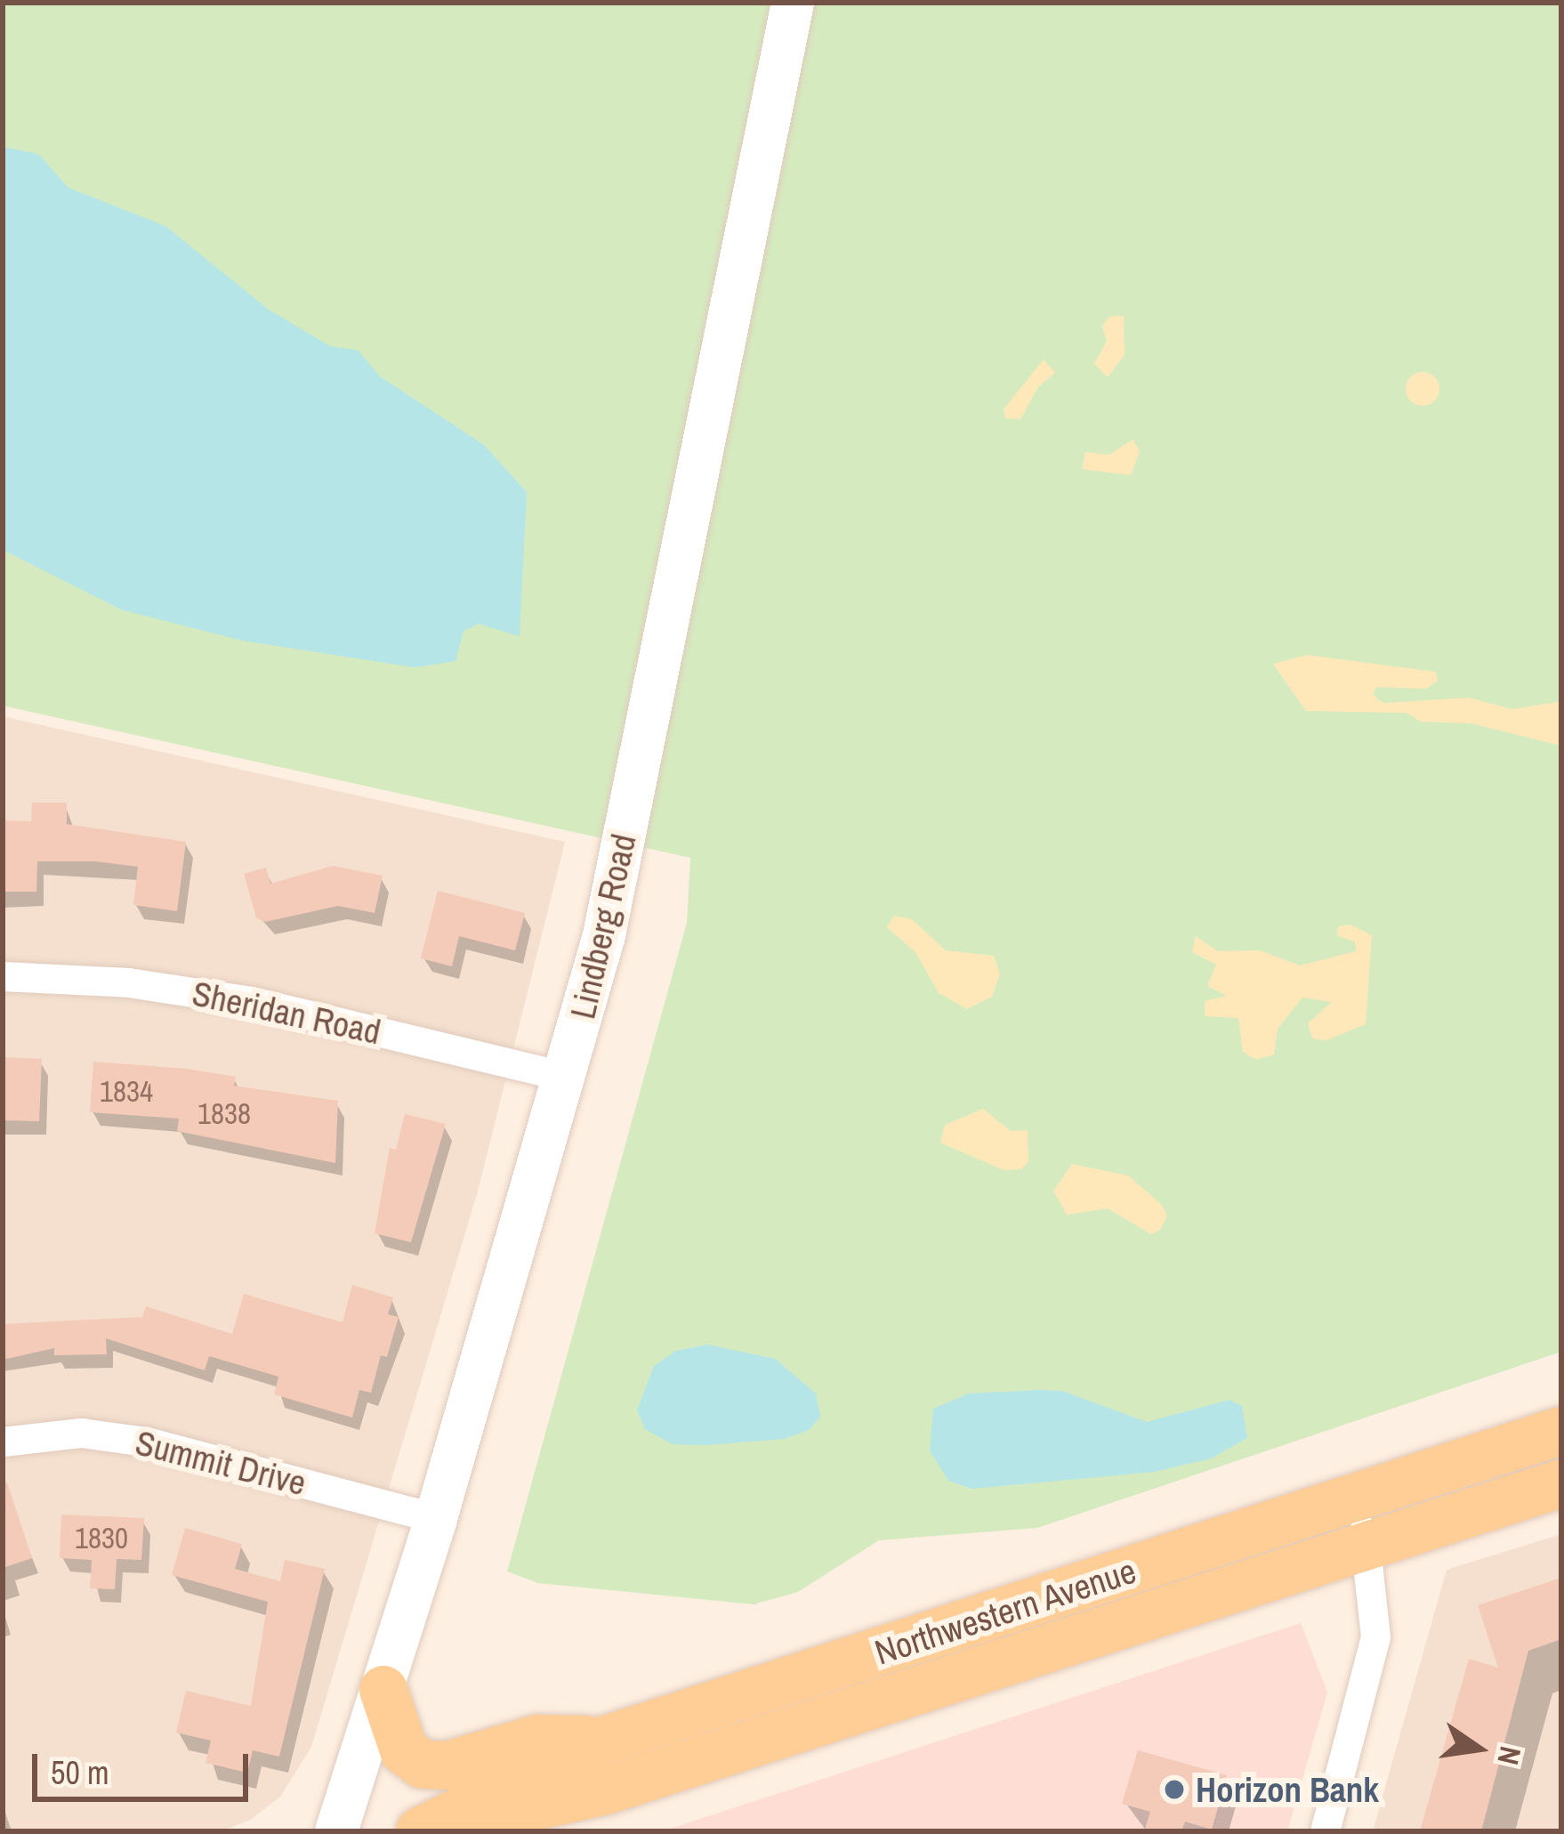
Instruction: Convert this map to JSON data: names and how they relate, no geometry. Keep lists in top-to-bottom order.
{
  "streets": {
    "main road": ["Lindberg Road", "Northwestern Avenue"],
    "street": ["Sheridan Road", "Summit Drive"]
  },
  "crossings": [
    ["Lindberg Road", "Sheridan Road"],
    ["Lindberg Road", "Summit Drive"]
  ],
  "places": ["Horizon Bank"],
  "house_numbers": ["1834", "1838", "1830"],
  "scale_bar": "50 m",
  "north": "right"
}
